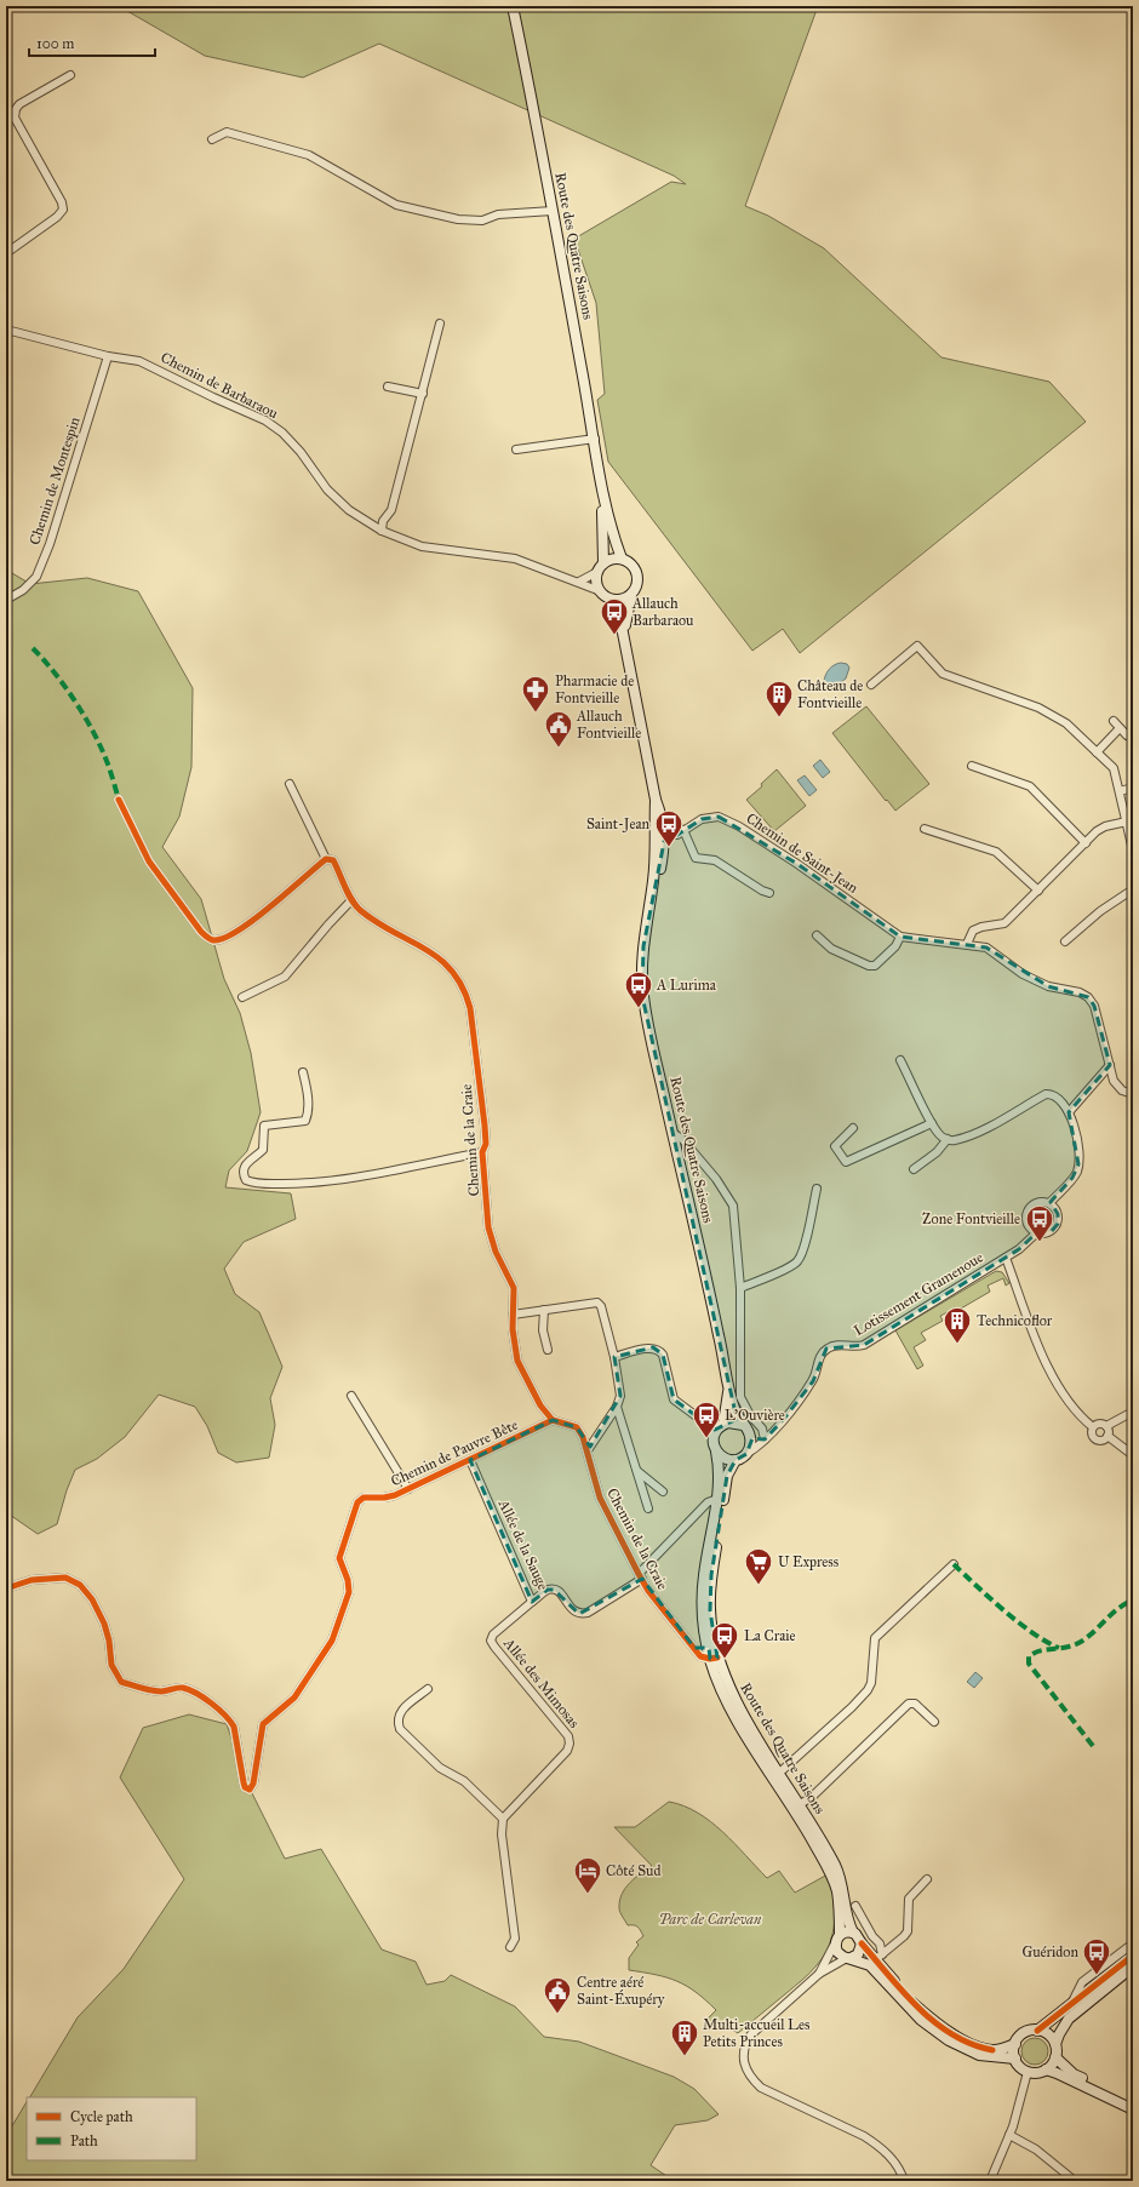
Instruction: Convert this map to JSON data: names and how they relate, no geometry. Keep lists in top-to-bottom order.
{
  "streets": {
    "main road": ["Route des Quatre Saisons"],
    "street": [
      "Chemin de Barbaraou",
      "Chemin de Montespin",
      "Chemin de Saint-Jean",
      "Chemin de la Craie",
      "Lotissement Gramenoue",
      "Chemin de Pauvre Bête",
      "Allée de la Sauge",
      "Allée des Mimosas"
    ]
  },
  "crossings": [
    ["Route des Quatre Saisons", "Chemin de Barbaraou"],
    ["Route des Quatre Saisons", "Chemin de Saint-Jean"],
    ["Route des Quatre Saisons", "Chemin de la Craie"],
    ["Route des Quatre Saisons", "Lotissement Gramenoue"],
    ["Chemin de Barbaraou", "Chemin de Montespin"],
    ["Chemin de la Craie", "Chemin de Pauvre Bête"],
    ["Chemin de la Craie", "Allée de la Sauge"],
    ["Chemin de Pauvre Bête", "Allée de la Sauge"],
    ["Allée de la Sauge", "Allée des Mimosas"]
  ],
  "parks": ["Parc de Carlevan"],
  "places": {
    "bus stop": [
      "Allauch Barbaraou",
      "Saint-Jean",
      "A Lurima",
      "Zone Fontvieille",
      "L'Ouvière",
      "La Craie",
      "Guéridon"
    ],
    "pharmacy": ["Pharmacie de Fontvieille"],
    "building": ["Château de Fontvieille", "Technicoflor", "Multi-accueil Les Petits Princes"],
    "public building": ["Allauch Fontvieille", "Centre aéré Saint-Éxupéry"],
    "supermarket": ["U Express"],
    "hotel": ["Côté Sud"]
  },
  "legend": ["Cycle path", "Path"],
  "scale_bar": "100 m"
}
